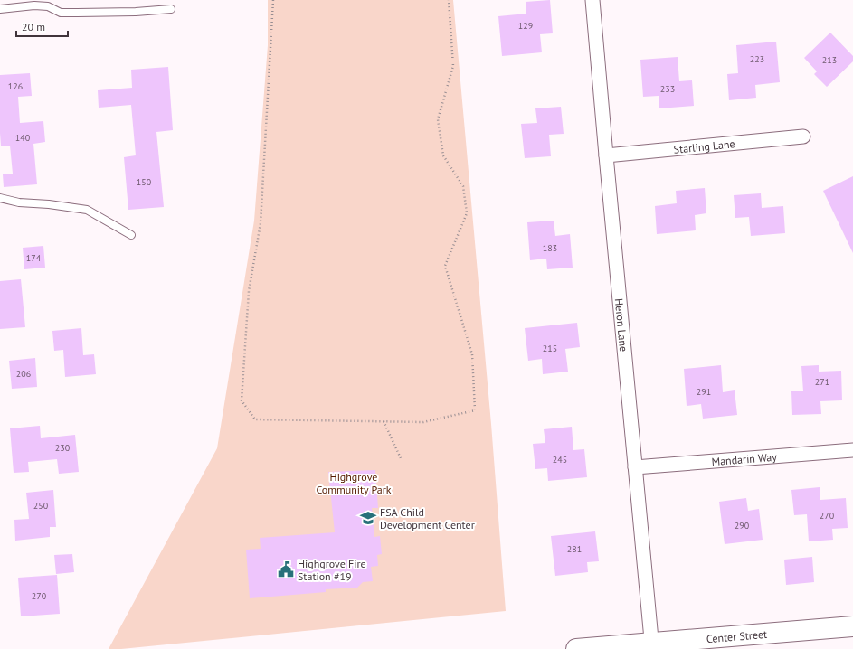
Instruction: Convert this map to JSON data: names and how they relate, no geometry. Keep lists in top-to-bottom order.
{
  "streets": {
    "main road": ["Center Street"],
    "street": ["Starling Lane", "Heron Lane", "Mandarin Way"]
  },
  "crossings": [
    ["Starling Lane", "Heron Lane"],
    ["Heron Lane", "Mandarin Way"],
    ["Heron Lane", "Center Street"]
  ],
  "parks": ["Highgrove Community Park"],
  "places": {
    "school or university": ["FSA Child Development Center"],
    "public building": ["Highgrove Fire Station #19"]
  },
  "house_numbers": [
    "129",
    "223",
    "213",
    "126",
    "233",
    "140",
    "150",
    "183",
    "174",
    "215",
    "206",
    "271",
    "291",
    "230",
    "245",
    "250",
    "270",
    "290",
    "281",
    "270"
  ],
  "scale_bar": "20 m"
}
